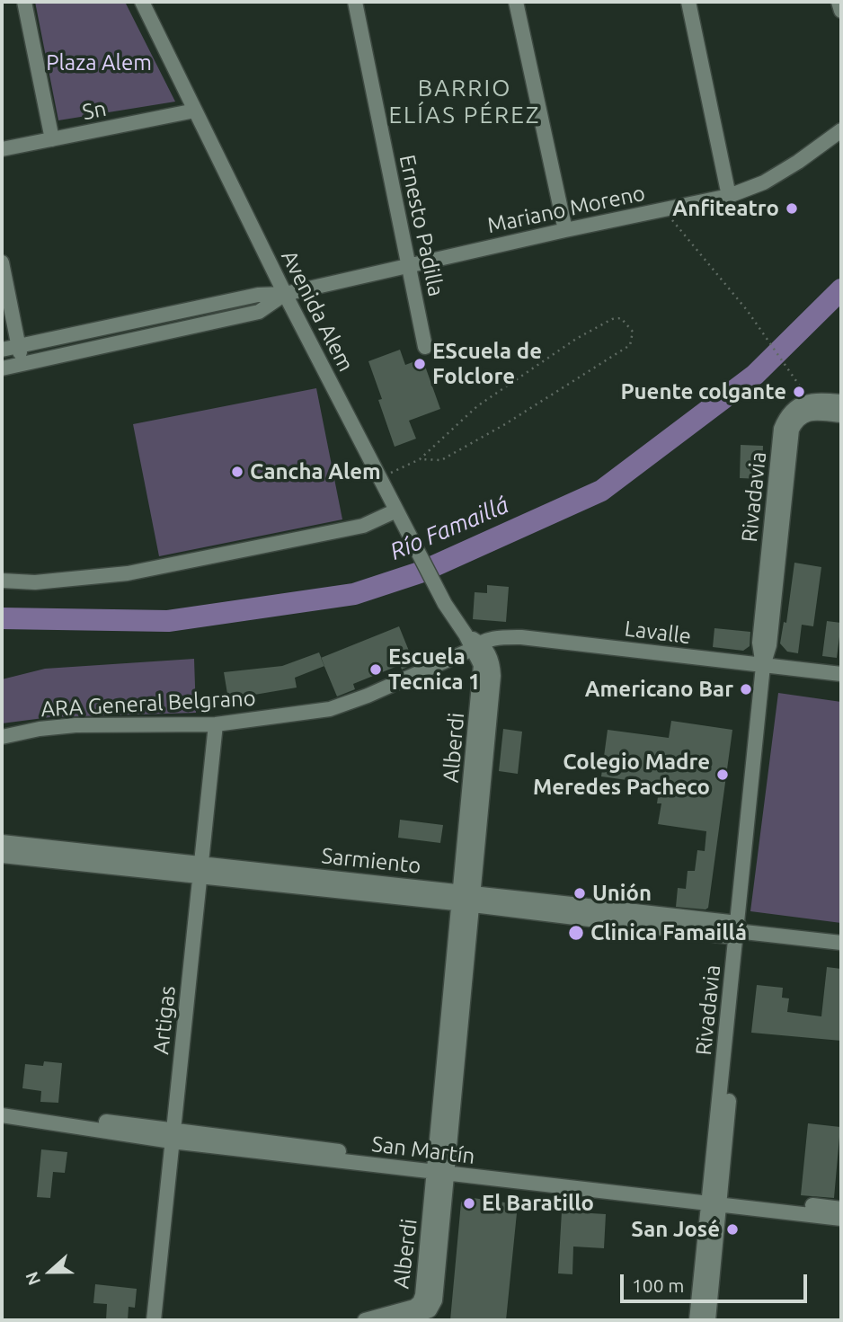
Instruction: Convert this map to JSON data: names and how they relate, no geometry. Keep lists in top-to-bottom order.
{
  "streets": {
    "street": [
      "Sn",
      "Mariano Moreno",
      "Ernesto Padilla",
      "Avenida Alem",
      "Rivadavia",
      "Lavalle",
      "ARA General Belgrano",
      "Alberdi",
      "Sarmiento",
      "Artigas",
      "San Martín"
    ]
  },
  "crossings": [
    ["Sn", "Avenida Alem"],
    ["Mariano Moreno", "Ernesto Padilla"],
    ["Mariano Moreno", "Avenida Alem"],
    ["Avenida Alem", "Alberdi"],
    ["Rivadavia", "Lavalle"],
    ["Rivadavia", "Sarmiento"],
    ["Rivadavia", "San Martín"],
    ["Lavalle", "ARA General Belgrano"],
    ["Lavalle", "Alberdi"],
    ["ARA General Belgrano", "Alberdi"],
    ["ARA General Belgrano", "Artigas"],
    ["Alberdi", "Sarmiento"],
    ["Alberdi", "San Martín"],
    ["Sarmiento", "Artigas"],
    ["Artigas", "San Martín"]
  ],
  "districts": ["BARRIO ELÍAS PÉREZ"],
  "water": ["Río Famaillá"],
  "parks": ["Plaza Alem"],
  "places": [
    "Anfiteatro",
    "EScuela de Folclore",
    "Puente colgante",
    "Cancha Alem",
    "Escuela Tecnica 1",
    "Americano Bar",
    "Colegio Madre Meredes Pacheco",
    "Unión",
    "Clinica Famaillá",
    "El Baratillo",
    "San José"
  ],
  "scale_bar": "100 m",
  "north": "left"
}
